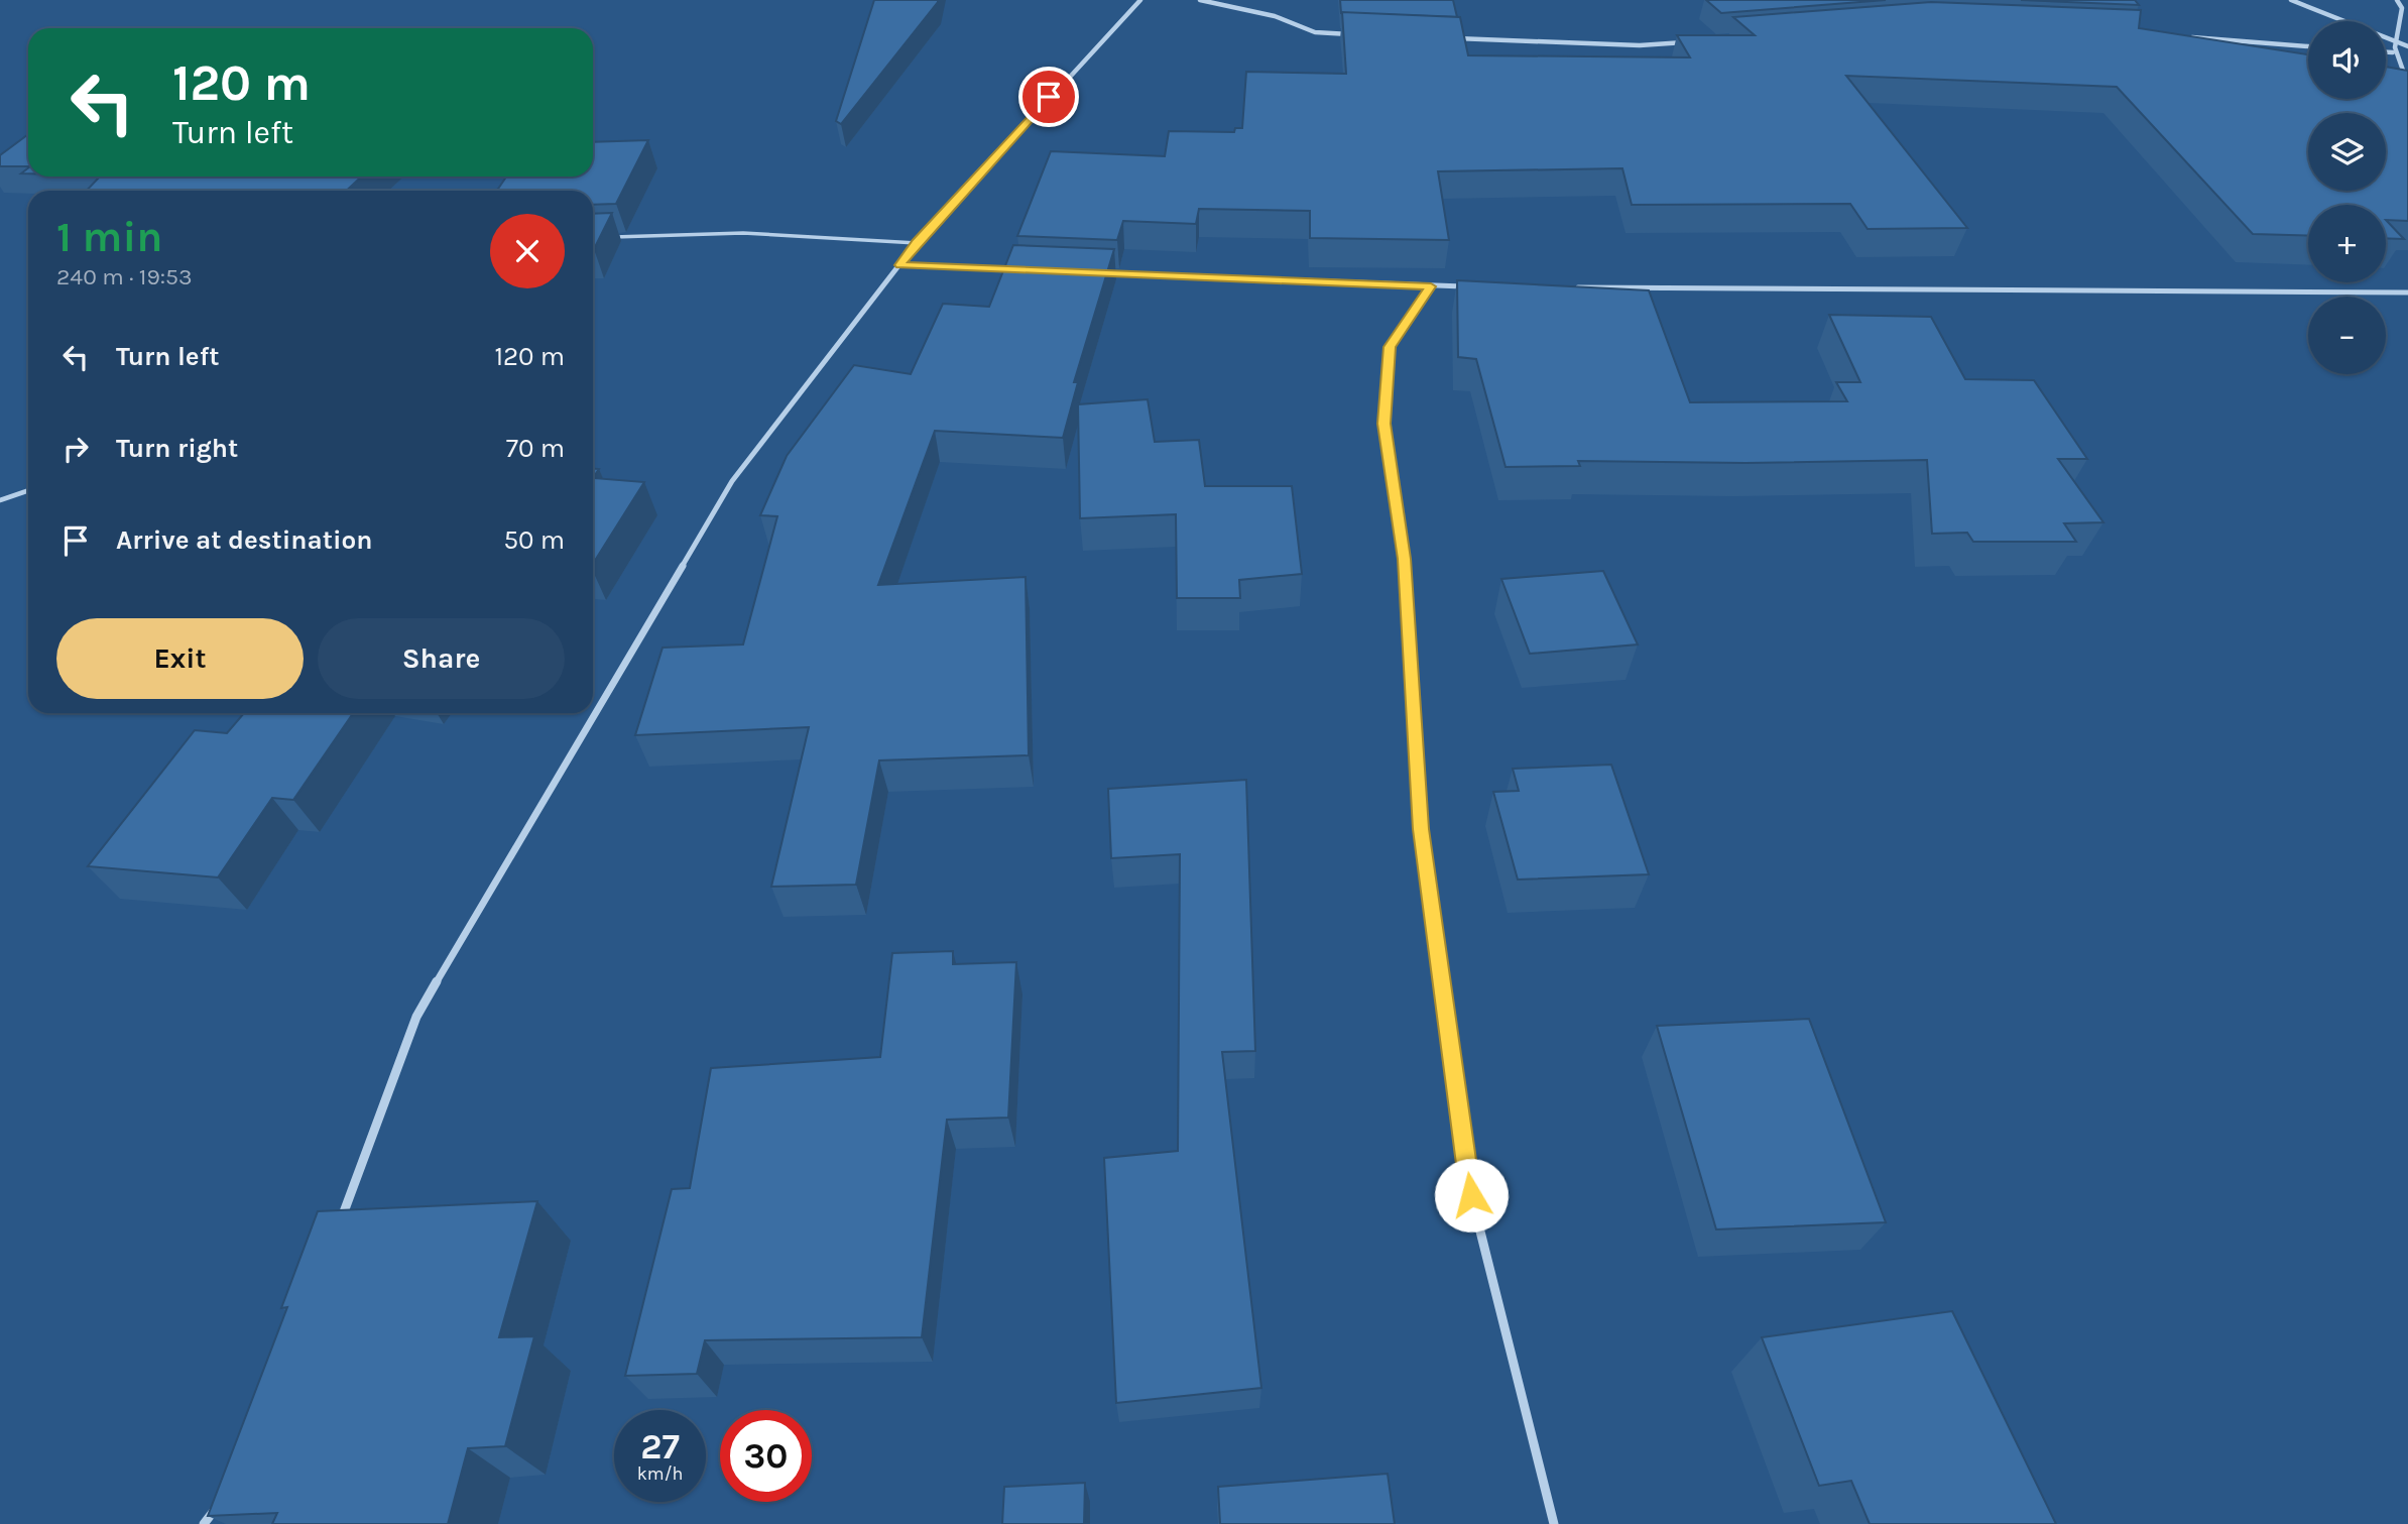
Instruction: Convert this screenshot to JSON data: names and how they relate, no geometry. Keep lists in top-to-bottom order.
{
  "page": {
    "map_buttons": ["+", "−"],
    "turn": ["120 m", "Turn left"],
    "heading": ["1 min", "240 m · 19:53"],
    "list": [
      {
        "name": "Turn left",
        "value": "120 m"
      },
      {
        "name": "Turn right",
        "value": "70 m"
      },
      {
        "name": "Arrive at destination",
        "value": "50 m"
      }
    ],
    "buttons": ["Exit", "Share"],
    "speed": "27 km/h",
    "limit": "30"
  }
}
